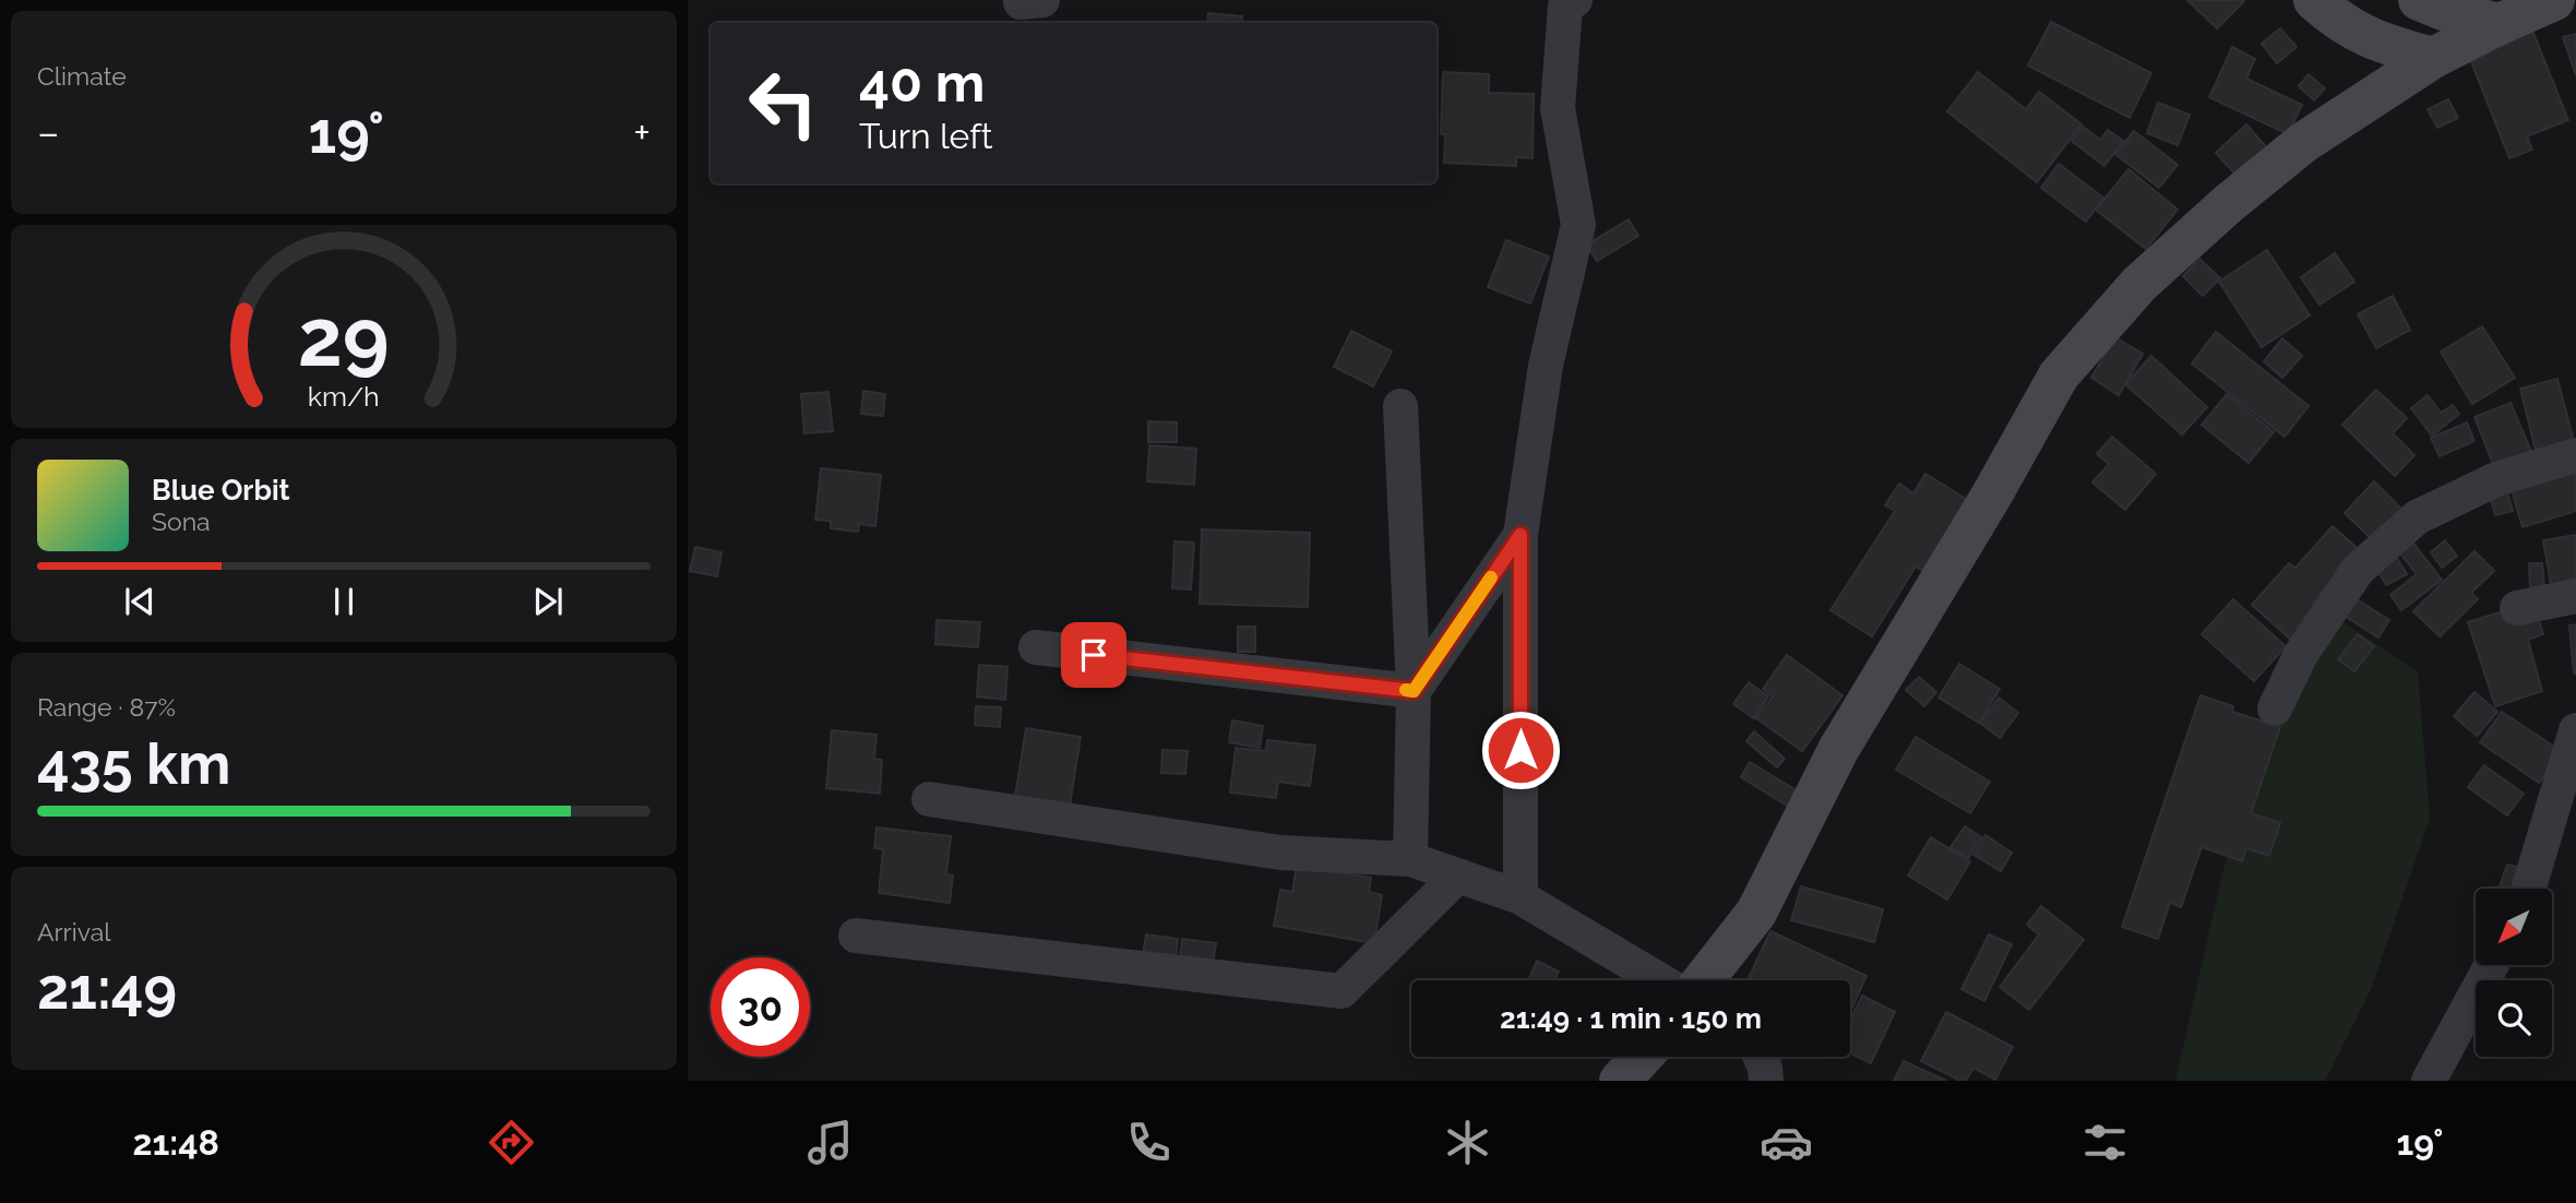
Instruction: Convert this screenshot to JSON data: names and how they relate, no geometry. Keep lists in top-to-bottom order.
{
  "north": "bottom left",
  "page": {
    "tile": [
      "Climate",
      ["Range · 87%", "435 km"],
      ["Arrival", "21:49"]
    ],
    "turn": ["40 m", "Turn left"],
    "heat": ["−", "19°", "+"],
    "song": ["Blue Orbit", "Sona"],
    "limit": "30",
    "trip": "21:49 · 1 min · 150 m",
    "tabs": ["21:48", "19°"],
    "gauge": ["29", "km/h"]
  }
}
